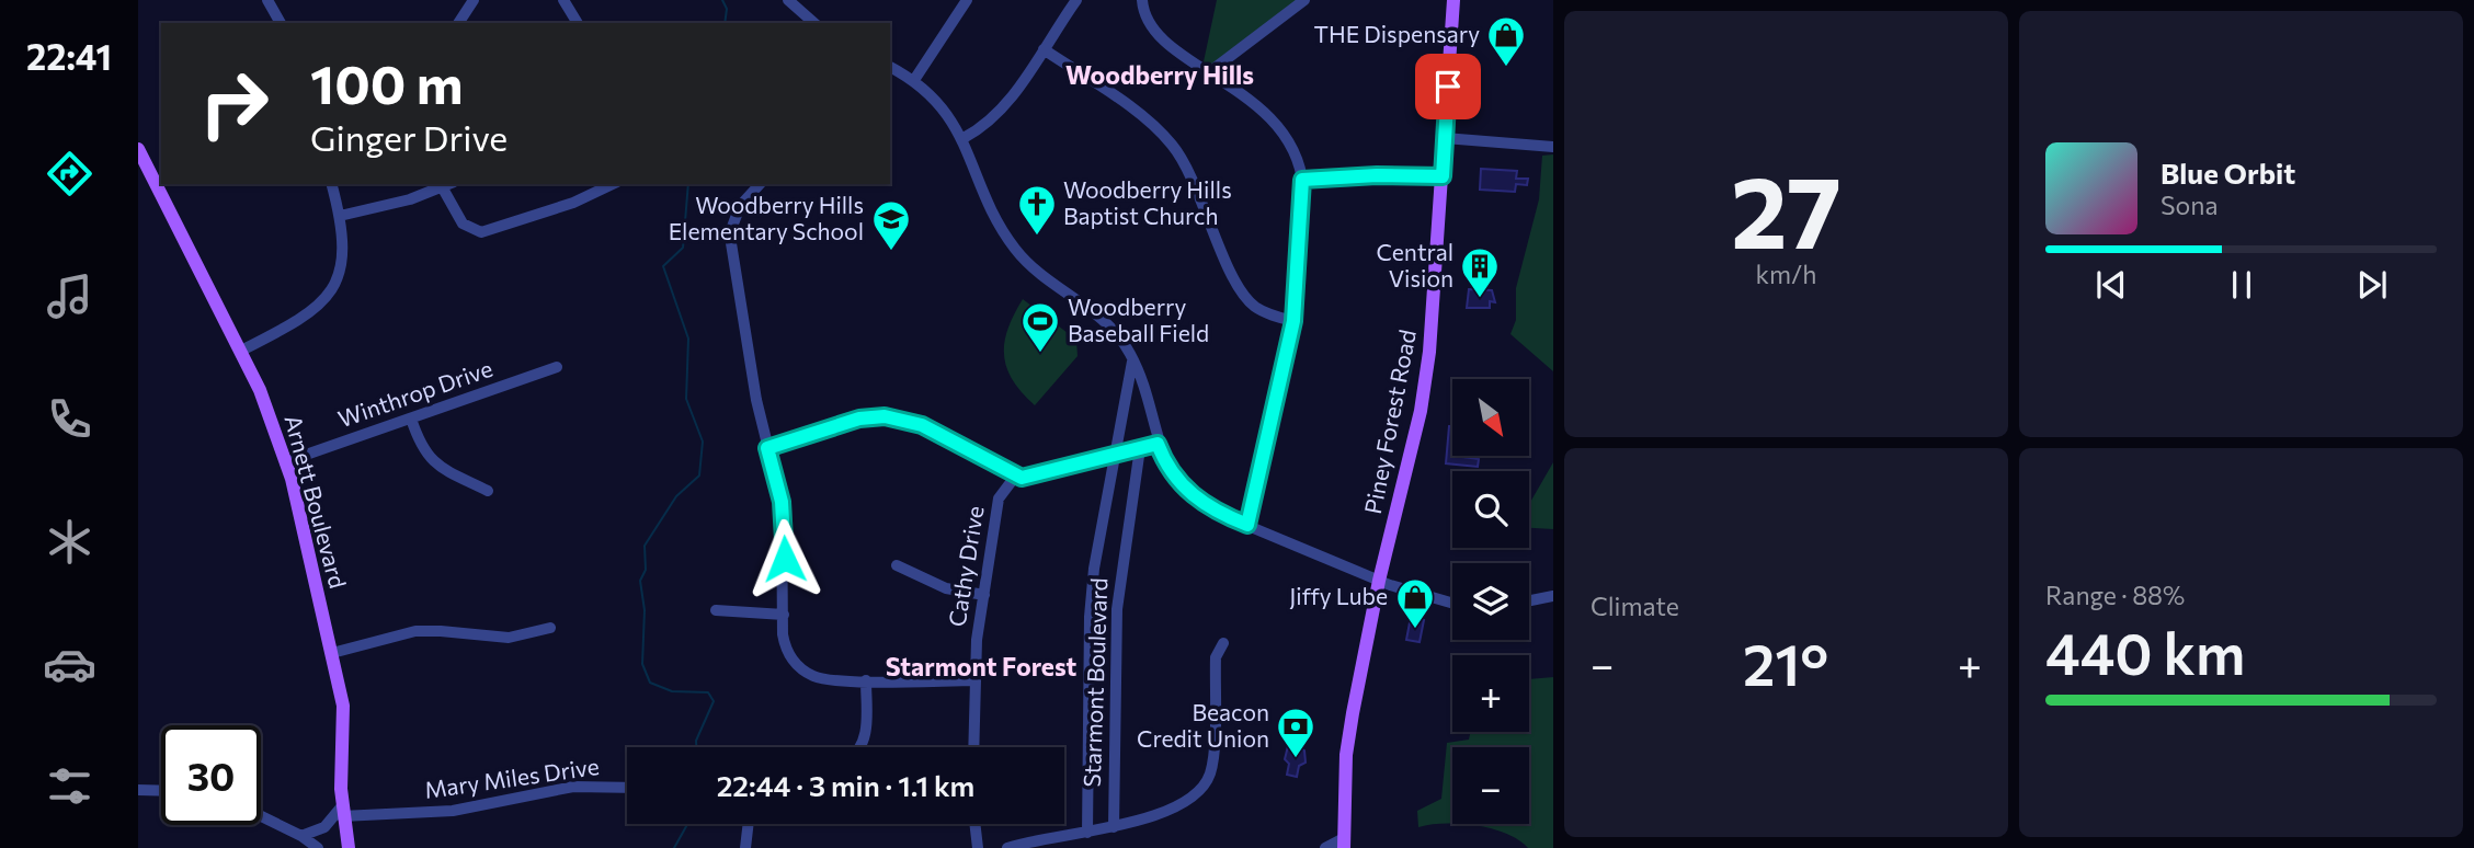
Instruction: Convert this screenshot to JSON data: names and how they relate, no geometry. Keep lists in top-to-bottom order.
{
  "streets": {
    "main road": ["Piney Forest Road", "Arnett Boulevard"],
    "street": [
      "Winthrop Drive",
      "Cathy Drive",
      "Starmont Boulevard",
      "Mary Miles Drive"
    ]
  },
  "crossings": [
    ["Winthrop Drive", "Arnett Boulevard"],
    ["Arnett Boulevard", "Mary Miles Drive"]
  ],
  "districts": ["Woodberry Hills", "Starmont Forest"],
  "places": {
    "shop": ["THE Dispensary", "Jiffy Lube"],
    "church": ["Woodberry Hills Baptist Church"],
    "school or university": ["Woodberry Hills Elementary School"],
    "building": ["Central Vision"],
    "sports": ["Woodberry Baseball Field"],
    "bank": ["Beacon Credit Union"]
  },
  "north": "bottom right",
  "page": {
    "tabs": "22:41",
    "tile": [
      ["27", "km/h"],
      "Climate",
      ["Range · 88%", "440 km"]
    ],
    "turn": ["100 m", "Ginger Drive"],
    "song": ["Blue Orbit", "Sona"],
    "map_buttons": ["+", "−"],
    "heat": ["−", "21°", "+"],
    "limit": "30",
    "trip": "22:44 · 3 min · 1.1 km"
  }
}
